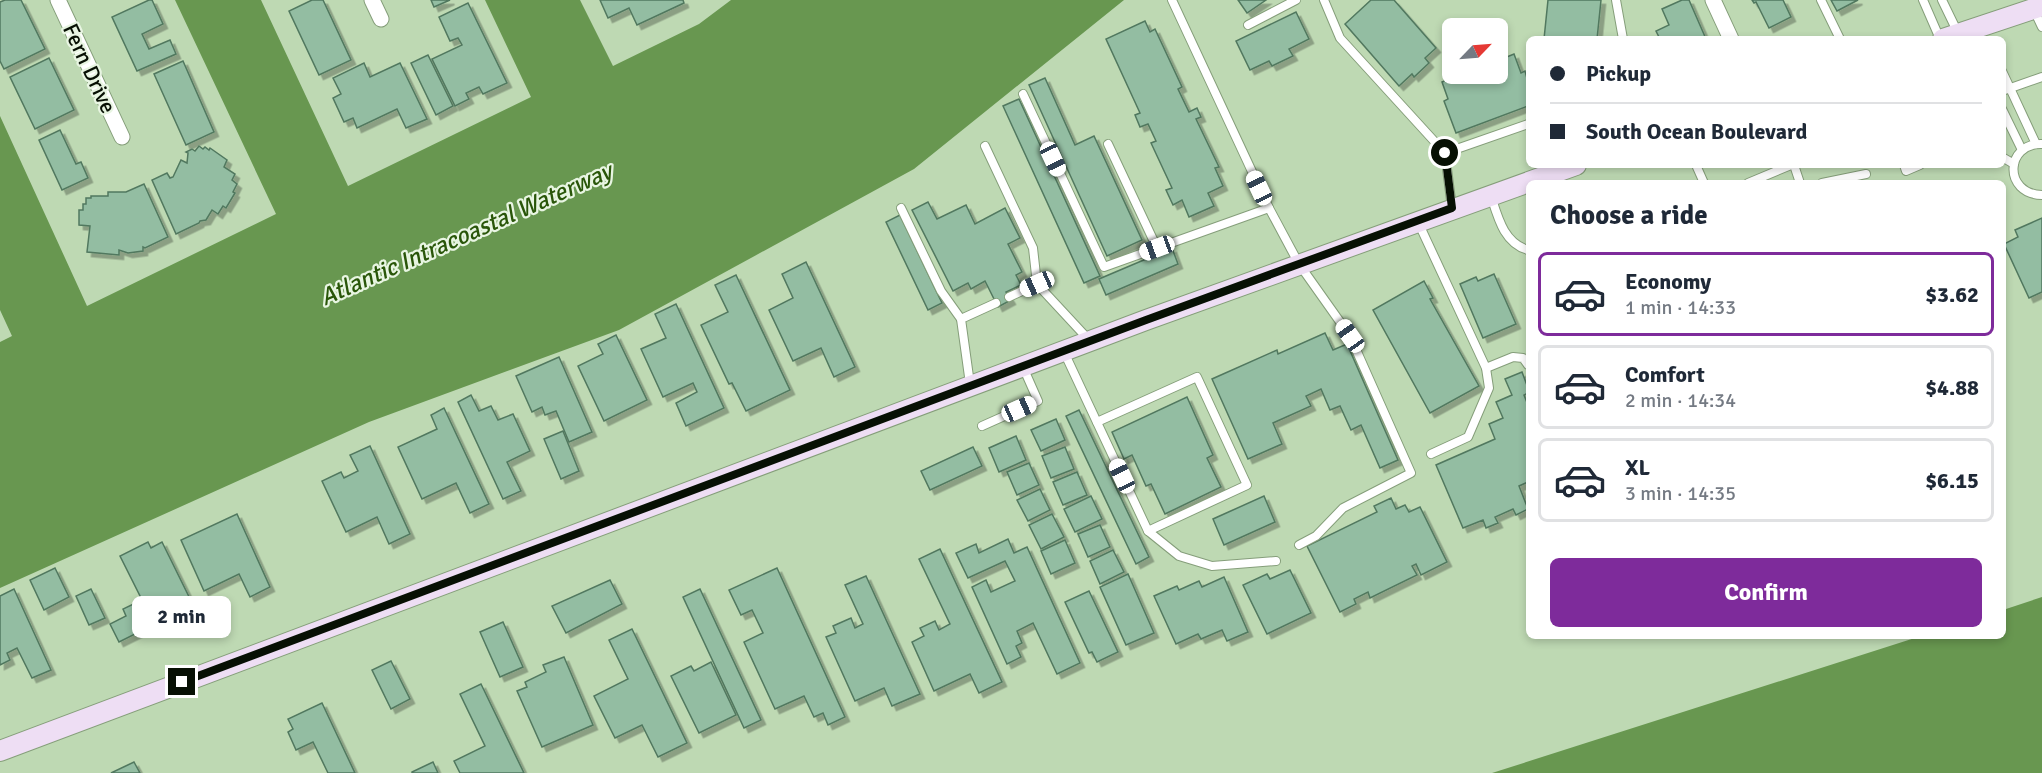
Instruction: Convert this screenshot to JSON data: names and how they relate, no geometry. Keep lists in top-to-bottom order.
{
  "streets": {
    "street": ["Fern Drive"]
  },
  "water": ["Atlantic Intracoastal Waterway"],
  "north": "top right",
  "page": {
    "banner": ["Pickup", "South Ocean Boulevard"],
    "heading": "Choose a ride",
    "list": [
      {
        "name": "Economy",
        "note": "1 min · 14:33",
        "value": "$3.62"
      },
      {
        "name": "Comfort",
        "note": "2 min · 14:34",
        "value": "$4.88"
      },
      {
        "name": "XL",
        "note": "3 min · 14:35",
        "value": "$6.15"
      }
    ],
    "buttons": "Confirm",
    "bubble": "2 min"
  }
}
